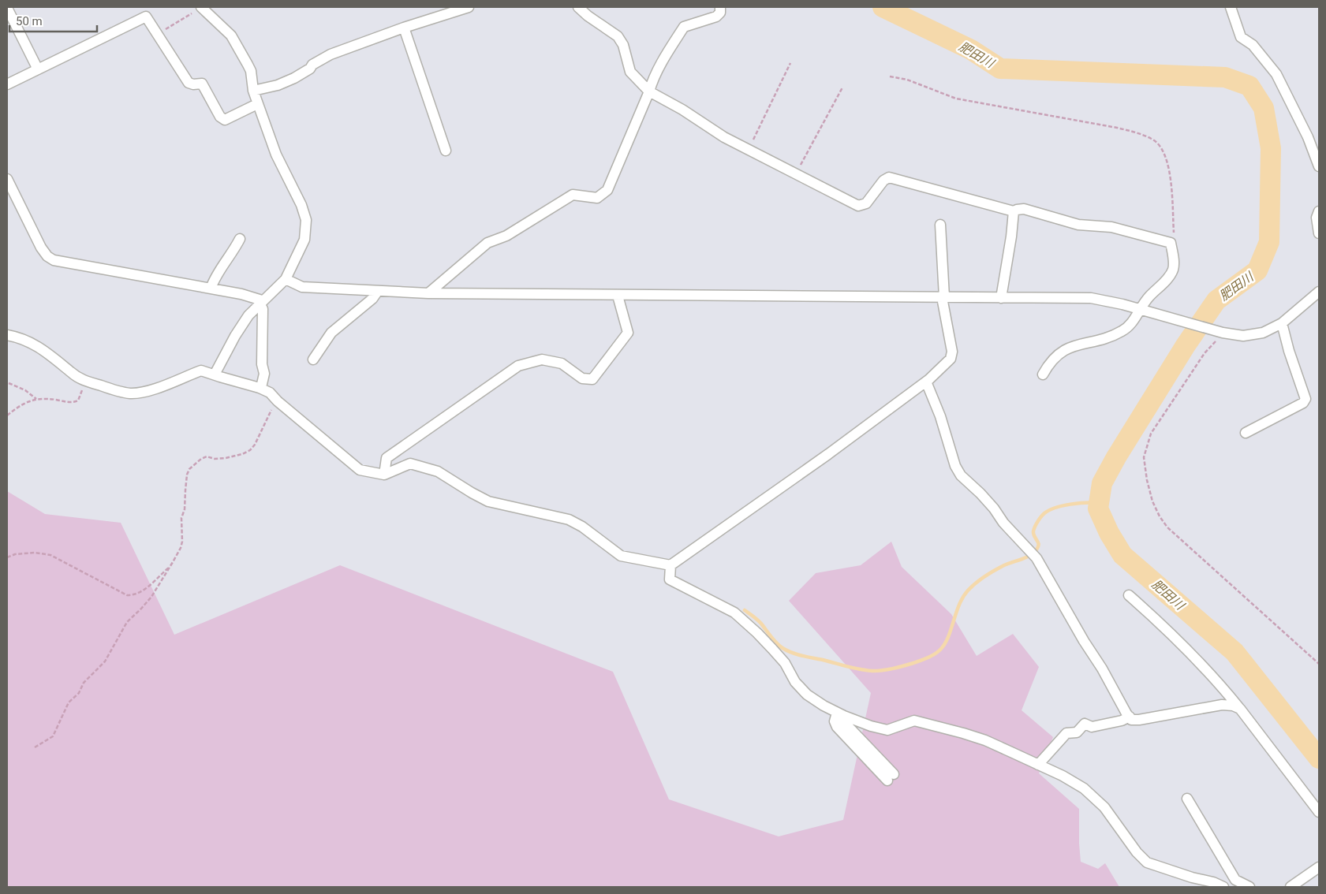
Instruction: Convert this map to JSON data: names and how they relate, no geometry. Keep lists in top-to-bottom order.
{
  "water": ["肥田川"],
  "scale_bar": "50 m"
}
